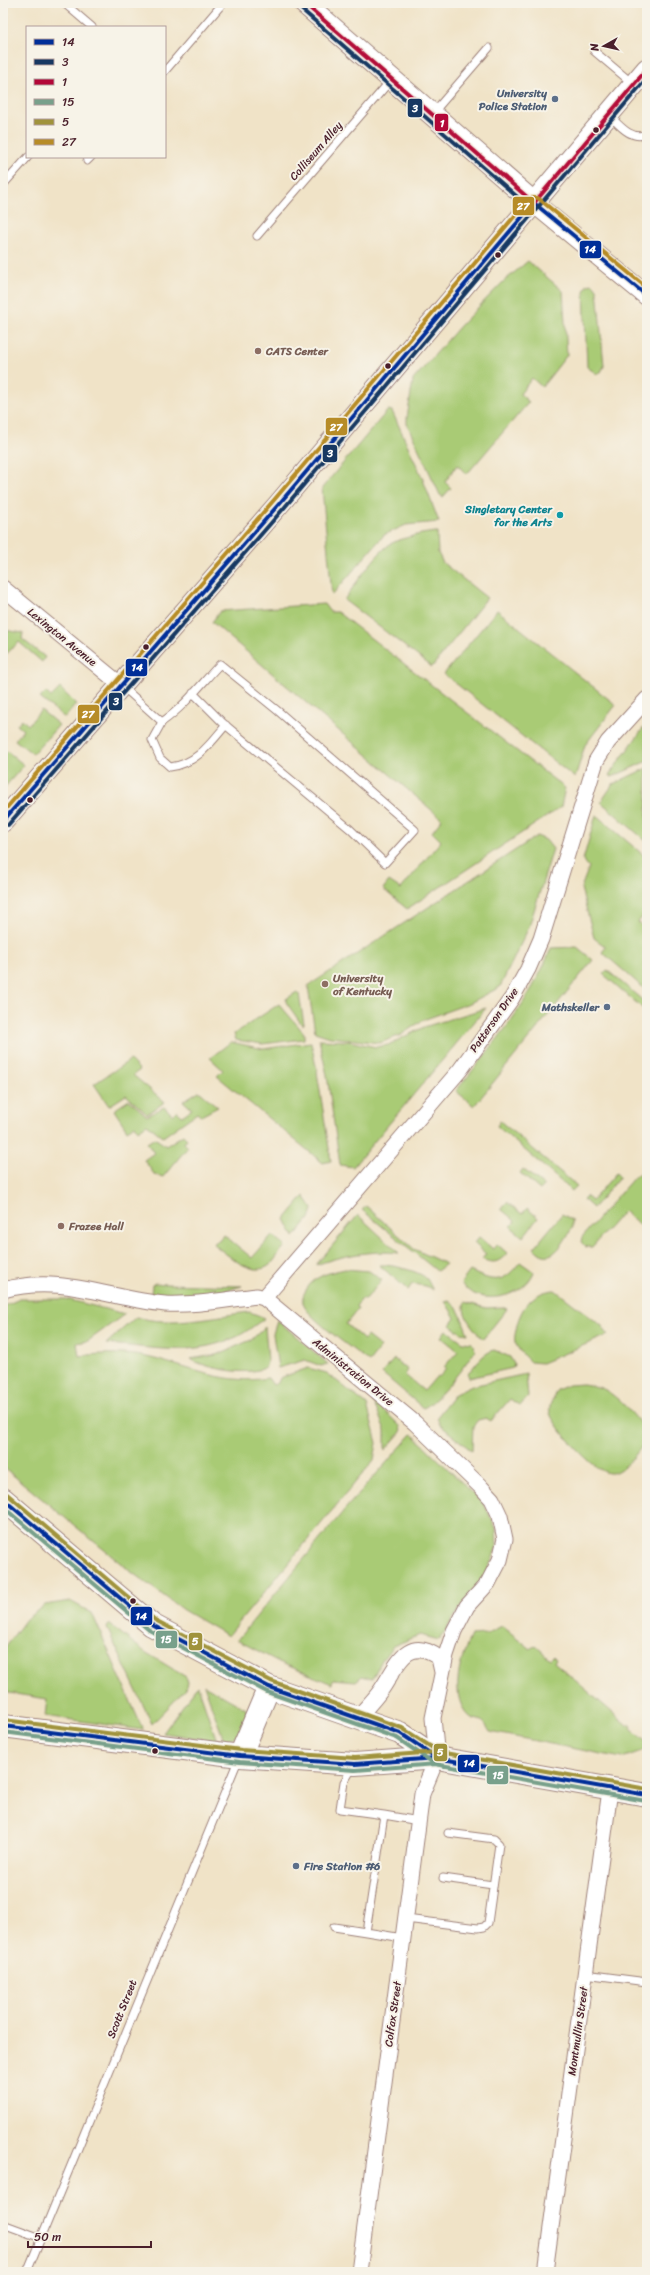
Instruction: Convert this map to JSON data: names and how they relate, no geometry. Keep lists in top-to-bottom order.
{
  "streets": {
    "street": [
      "Lexington Avenue",
      "Patterson Drive",
      "Administration Drive",
      "Colfax Street",
      "Montmullin Street"
    ],
    "lane": ["Colliseum Alley", "Scott Street"]
  },
  "crossings": [
    ["Patterson Drive", "Administration Drive"],
    ["Administration Drive", "Colfax Street"]
  ],
  "places": [
    "University Police Station",
    "CATS Center",
    "Singletary Center for the Arts",
    "University of Kentucky",
    "Mathskeller",
    "Frazee Hall",
    "Fire Station #6"
  ],
  "lines": [
    "transit line 1",
    "transit line 3",
    "transit line 27",
    "transit line 14",
    "transit line 5",
    "transit line 15"
  ],
  "legend": [
    "14",
    "3",
    "1",
    "15",
    "5",
    "27"
  ],
  "scale_bar": "50 m",
  "north": "left"
}
